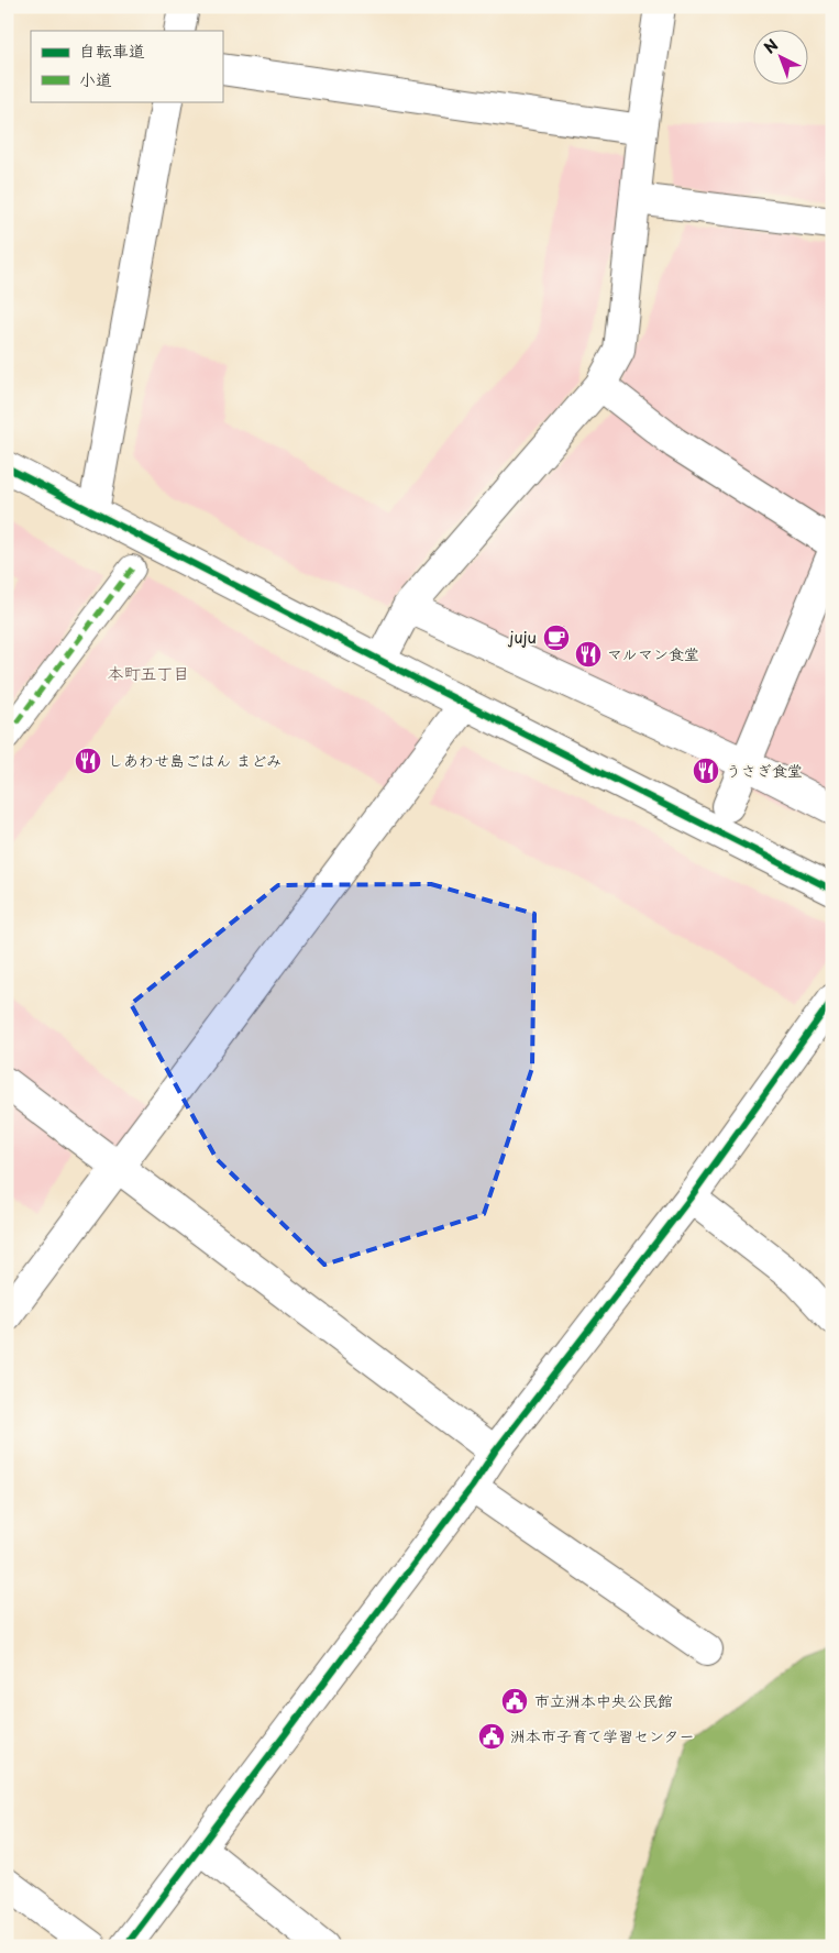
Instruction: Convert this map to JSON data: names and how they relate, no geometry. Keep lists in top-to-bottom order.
{
  "districts": ["本町五丁目"],
  "places": {
    "cafe": ["juju"],
    "restaurant": ["マルマン食堂", "しあわせ島ごはん まどみ", "うさぎ食堂"],
    "public building": ["市立洲本中央公民館", "洲本市子育て学習センター"]
  },
  "legend": ["自転車道", "小道"],
  "north": "top left"
}
